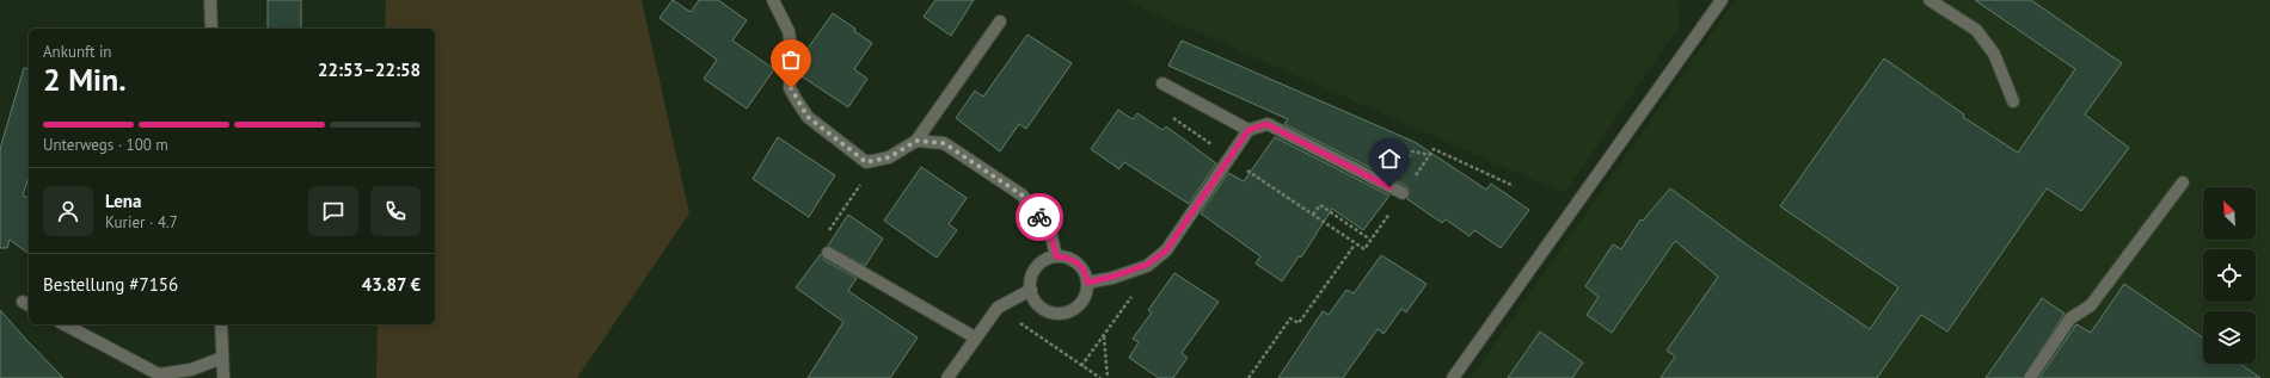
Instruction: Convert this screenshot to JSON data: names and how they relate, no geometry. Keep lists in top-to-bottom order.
{
  "north": "top left",
  "page": {
    "heading": ["2 Min.", "Ankunft in", "22:53–22:58"],
    "panel": [
      "Lena",
      "Kurier · 4.7",
      "Bestellung #7156",
      "43.87 €"
    ],
    "bar": "Unterwegs · 100 m"
  }
}
